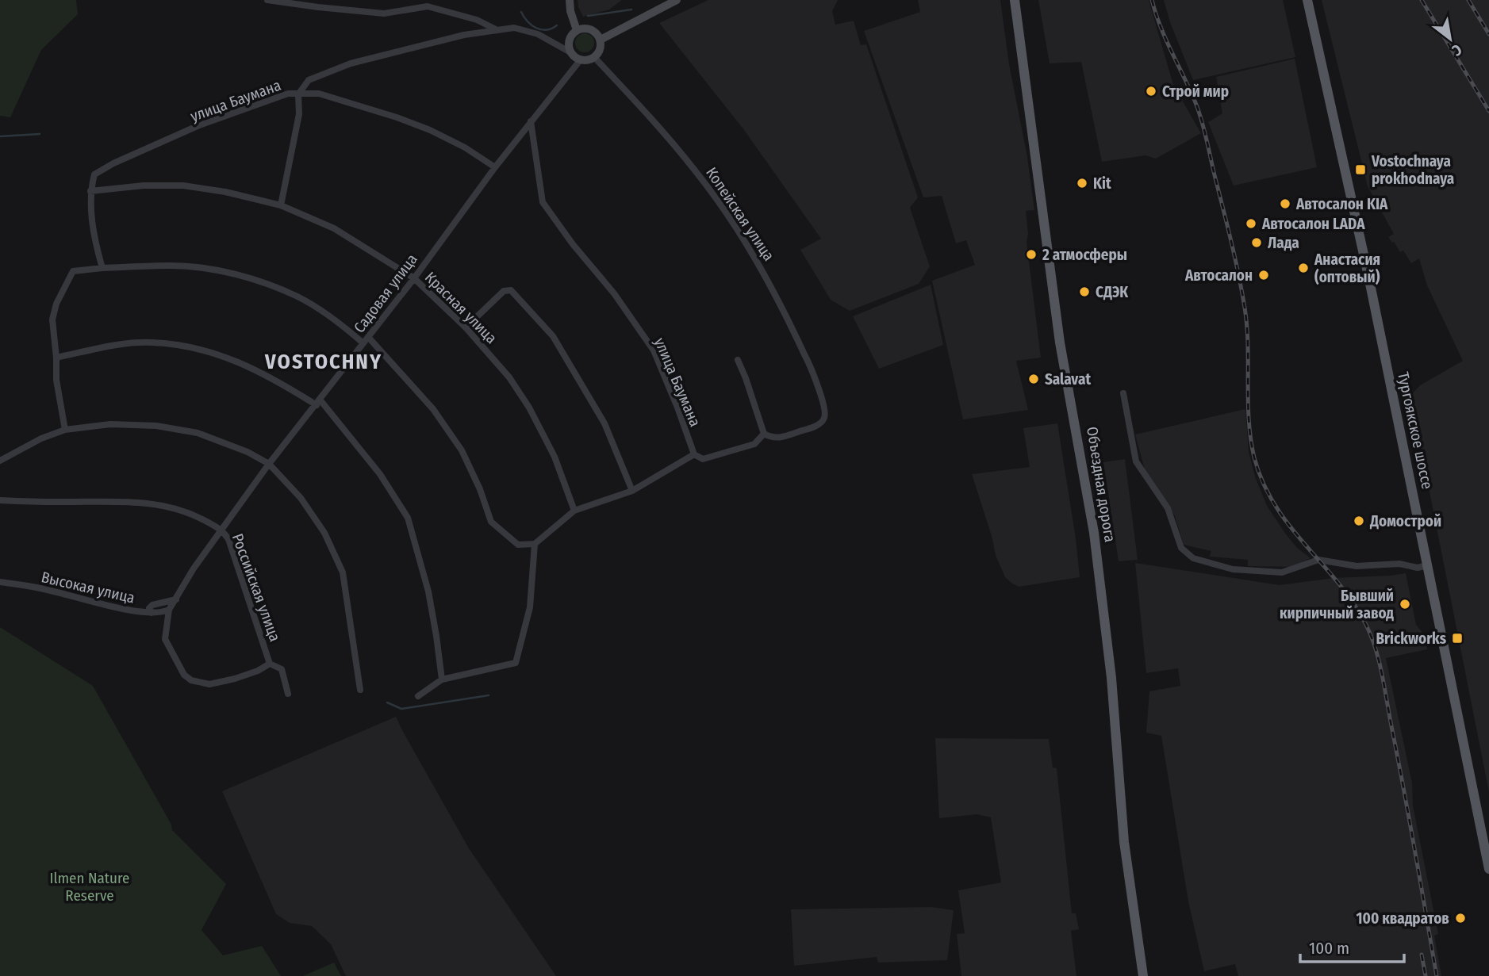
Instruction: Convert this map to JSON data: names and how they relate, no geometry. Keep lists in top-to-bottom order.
{
  "streets": {
    "main road": ["Тургоякское шоссе", "Объездная дорога"],
    "street": [
      "улица Баумана",
      "Копейская улица",
      "Садовая улица",
      "Красная улица",
      "Высокая улица",
      "Российская улица"
    ]
  },
  "crossings": [
    ["улица Баумана", "Садовая улица"],
    ["улица Баумана", "Красная улица"],
    ["Копейская улица", "Садовая улица"],
    ["Садовая улица", "Красная улица"],
    ["Садовая улица", "Высокая улица"],
    ["Садовая улица", "Российская улица"],
    ["Высокая улица", "Российская улица"]
  ],
  "districts": ["VOSTOCHNY"],
  "parks": ["Ilmen Nature Reserve"],
  "places": {
    "other": [
      "Строй мир",
      "Kit",
      "Автосалон KIA",
      "Автосалон LADA",
      "Лада",
      "2 атмосферы",
      "Анастасия (оптовый)",
      "Автосалон",
      "СДЭК",
      "Salavat",
      "Домострой",
      "Бывший кирпичный завод",
      "100 квадратов"
    ],
    "transit": ["Vostochnaya prokhodnaya", "Brickworks"]
  },
  "scale_bar": "100 m",
  "north": "bottom right"
}
